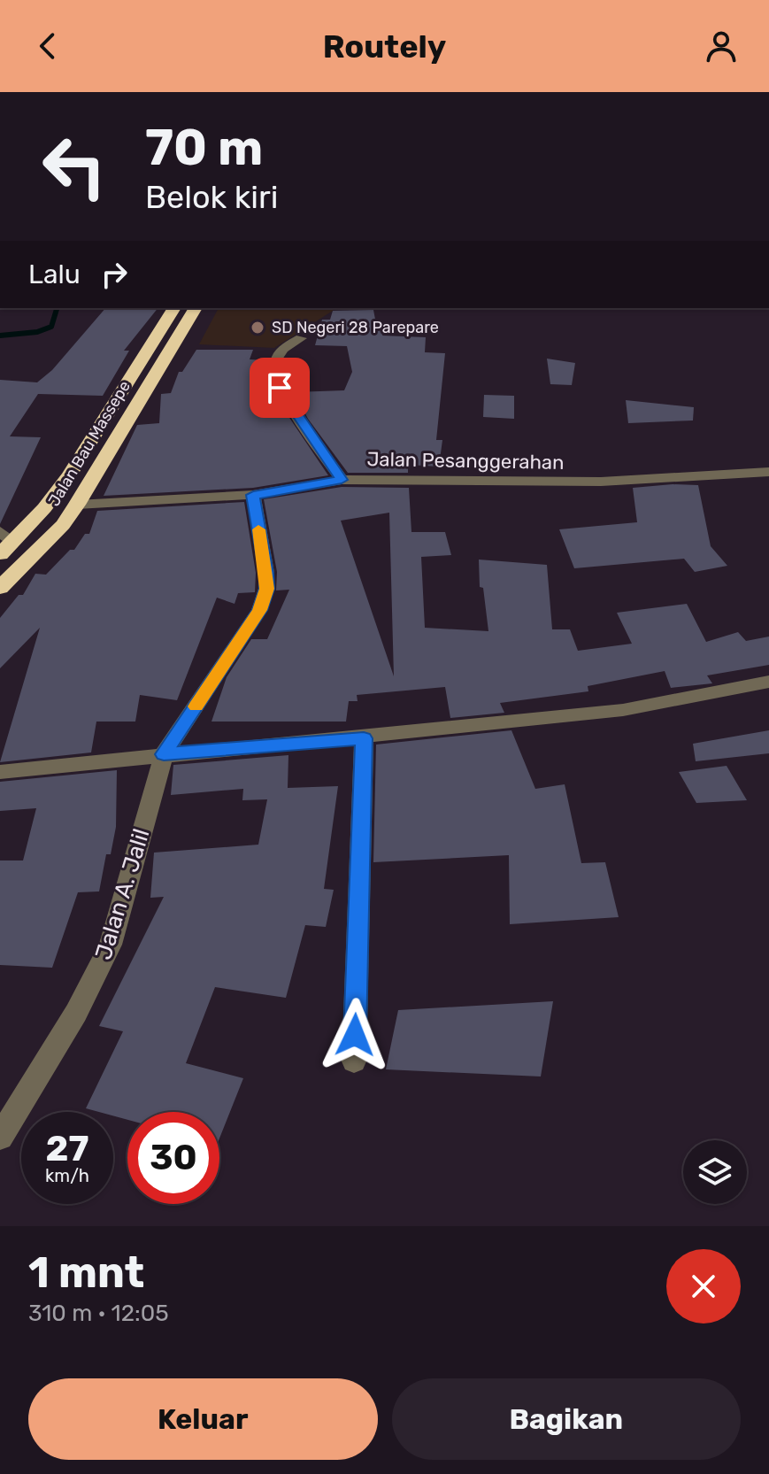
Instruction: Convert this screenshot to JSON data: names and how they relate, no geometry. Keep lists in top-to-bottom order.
{
  "streets": {
    "highway": ["Jalan Bau Massepe"],
    "street": ["Jalan Pesanggerahan", "Jalan A. Jalil"]
  },
  "crossings": [
    ["Jalan Bau Massepe", "Jalan Pesanggerahan"],
    ["Jalan Pesanggerahan", "Jalan A. Jalil"]
  ],
  "places": ["SD Negeri 28 Parepare"],
  "page": {
    "header": "Routely",
    "turn": ["70 m", "Belok kiri"],
    "then": "Lalu",
    "speed": "27 km/h",
    "limit": "30",
    "heading": ["1 mnt", "310 m · 12:05"],
    "buttons": ["Keluar", "Bagikan"]
  }
}
